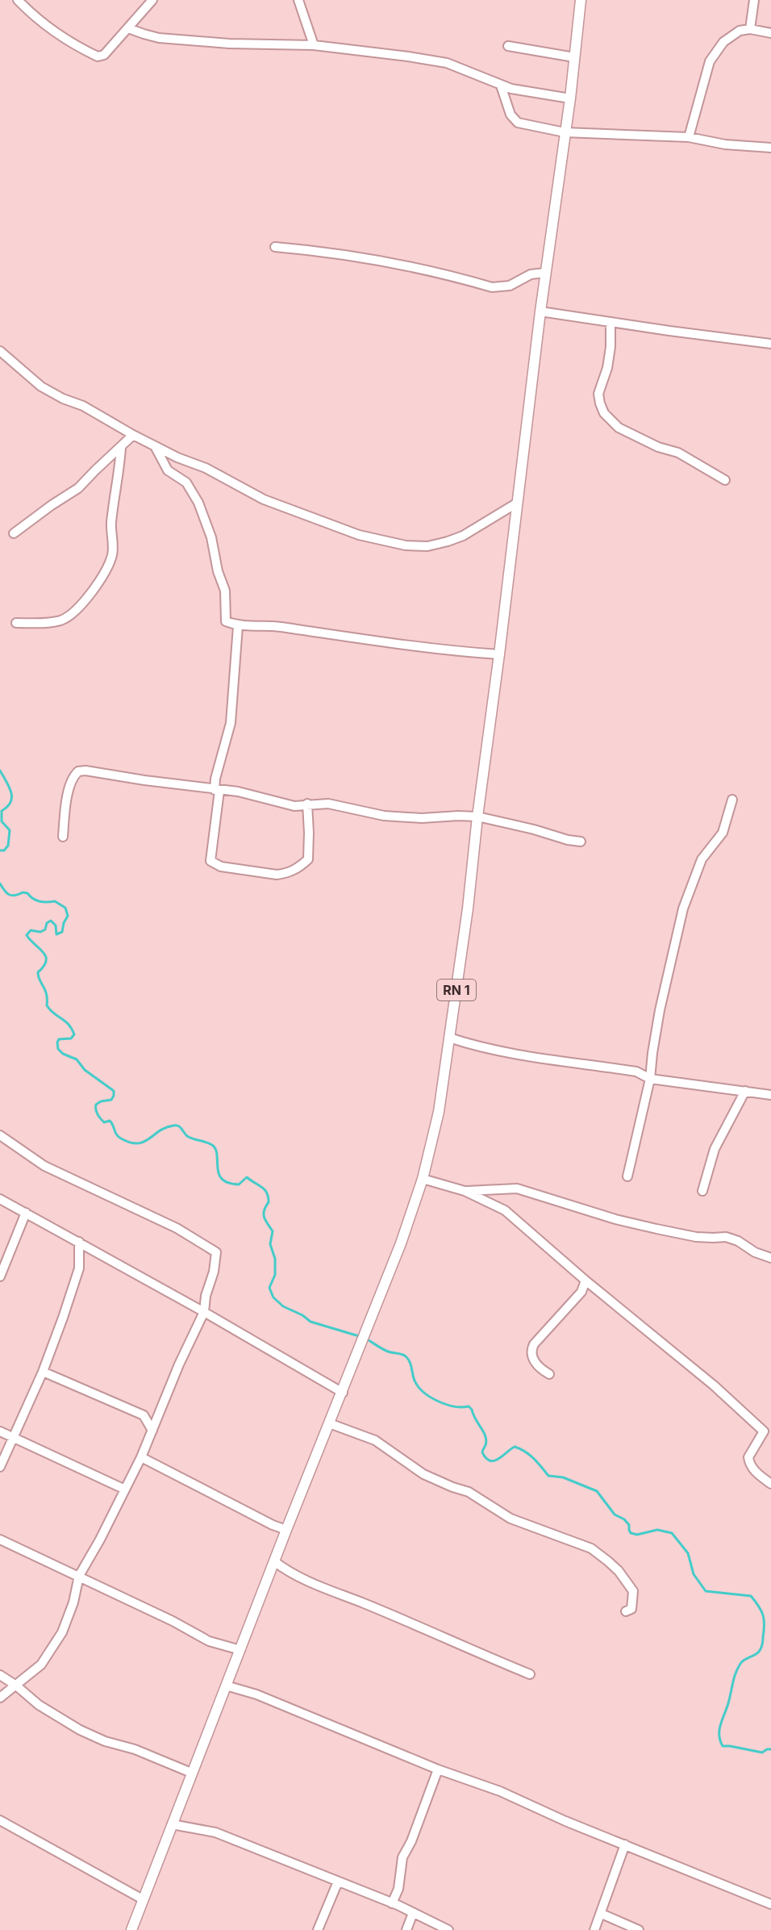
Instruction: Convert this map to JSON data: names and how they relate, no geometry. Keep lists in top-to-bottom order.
{
  "streets": {
    "main road": ["RN 1"]
  }
}
